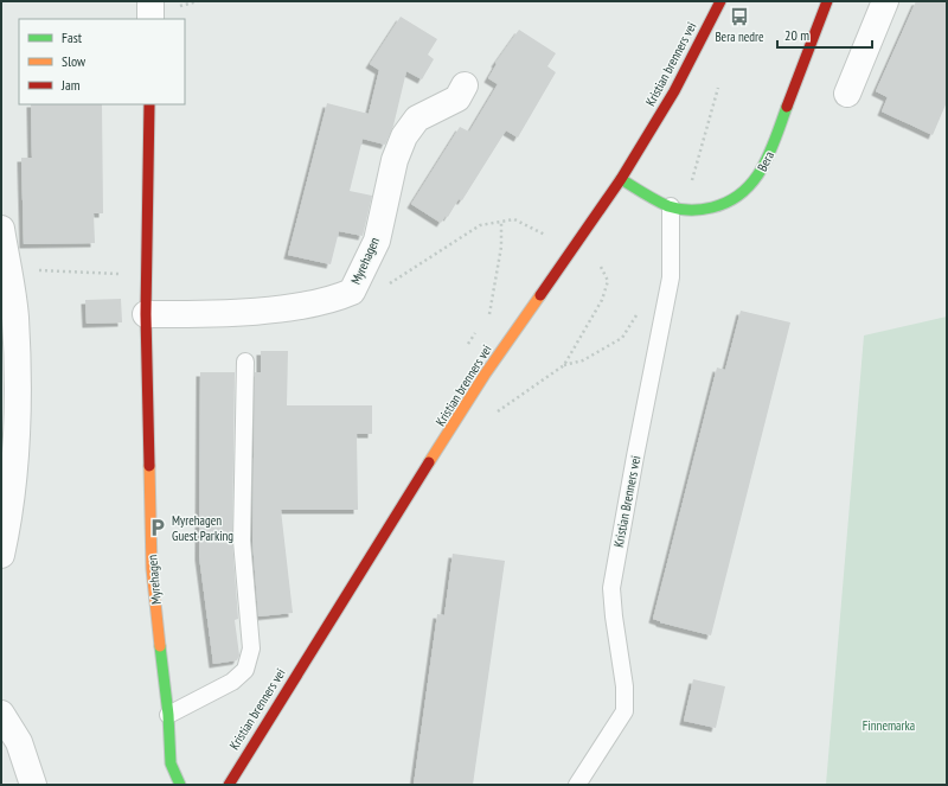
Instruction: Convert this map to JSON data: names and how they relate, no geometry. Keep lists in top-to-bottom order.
{
  "streets": {
    "street": ["Kristian brenners vei", "Bera", "Myrehagen"],
    "lane": ["Kristian Brenners vei"]
  },
  "crossings": [
    ["Kristian brenners vei", "Bera"],
    ["Bera", "Kristian Brenners vei"]
  ],
  "parks": ["Finnemarka"],
  "places": {
    "bus stop": ["Bera nedre"],
    "parking": ["Myrehagen Guest Parking"]
  },
  "legend": ["Fast", "Slow", "Jam"],
  "scale_bar": "20 m"
}
